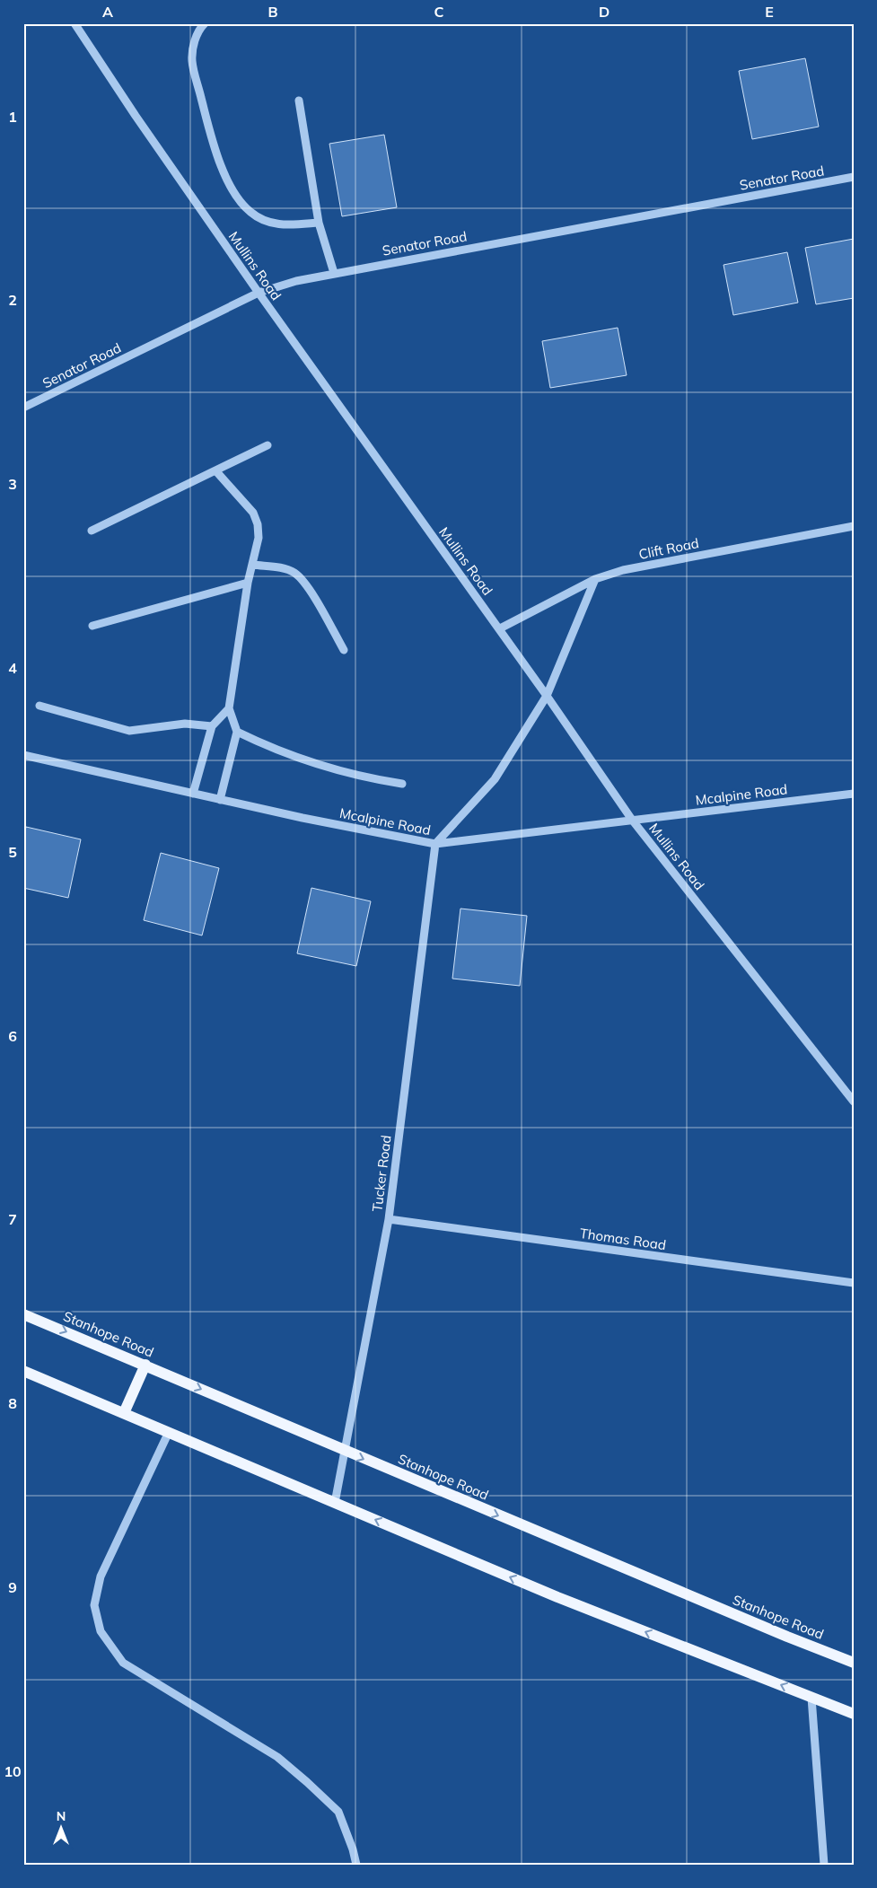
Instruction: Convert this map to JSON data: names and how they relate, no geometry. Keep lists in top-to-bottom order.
{
  "streets": {
    "main road": ["Stanhope Road"],
    "street": [
      "Senator Road",
      "Mullins Road",
      "Clift Road",
      "Mcalpine Road",
      "Tucker Road",
      "Thomas Road"
    ]
  },
  "crossings": [
    ["Senator Road", "Mullins Road"],
    ["Mullins Road", "Clift Road"],
    ["Mullins Road", "Mcalpine Road"],
    ["Mcalpine Road", "Tucker Road"],
    ["Tucker Road", "Thomas Road"],
    ["Tucker Road", "Stanhope Road"]
  ],
  "north": "top",
  "grid": {
    "columns": [
      "A",
      "B",
      "C",
      "D",
      "E"
    ],
    "rows": [
      "1",
      "2",
      "3",
      "4",
      "5",
      "6",
      "7",
      "8",
      "9",
      "10"
    ]
  }
}
